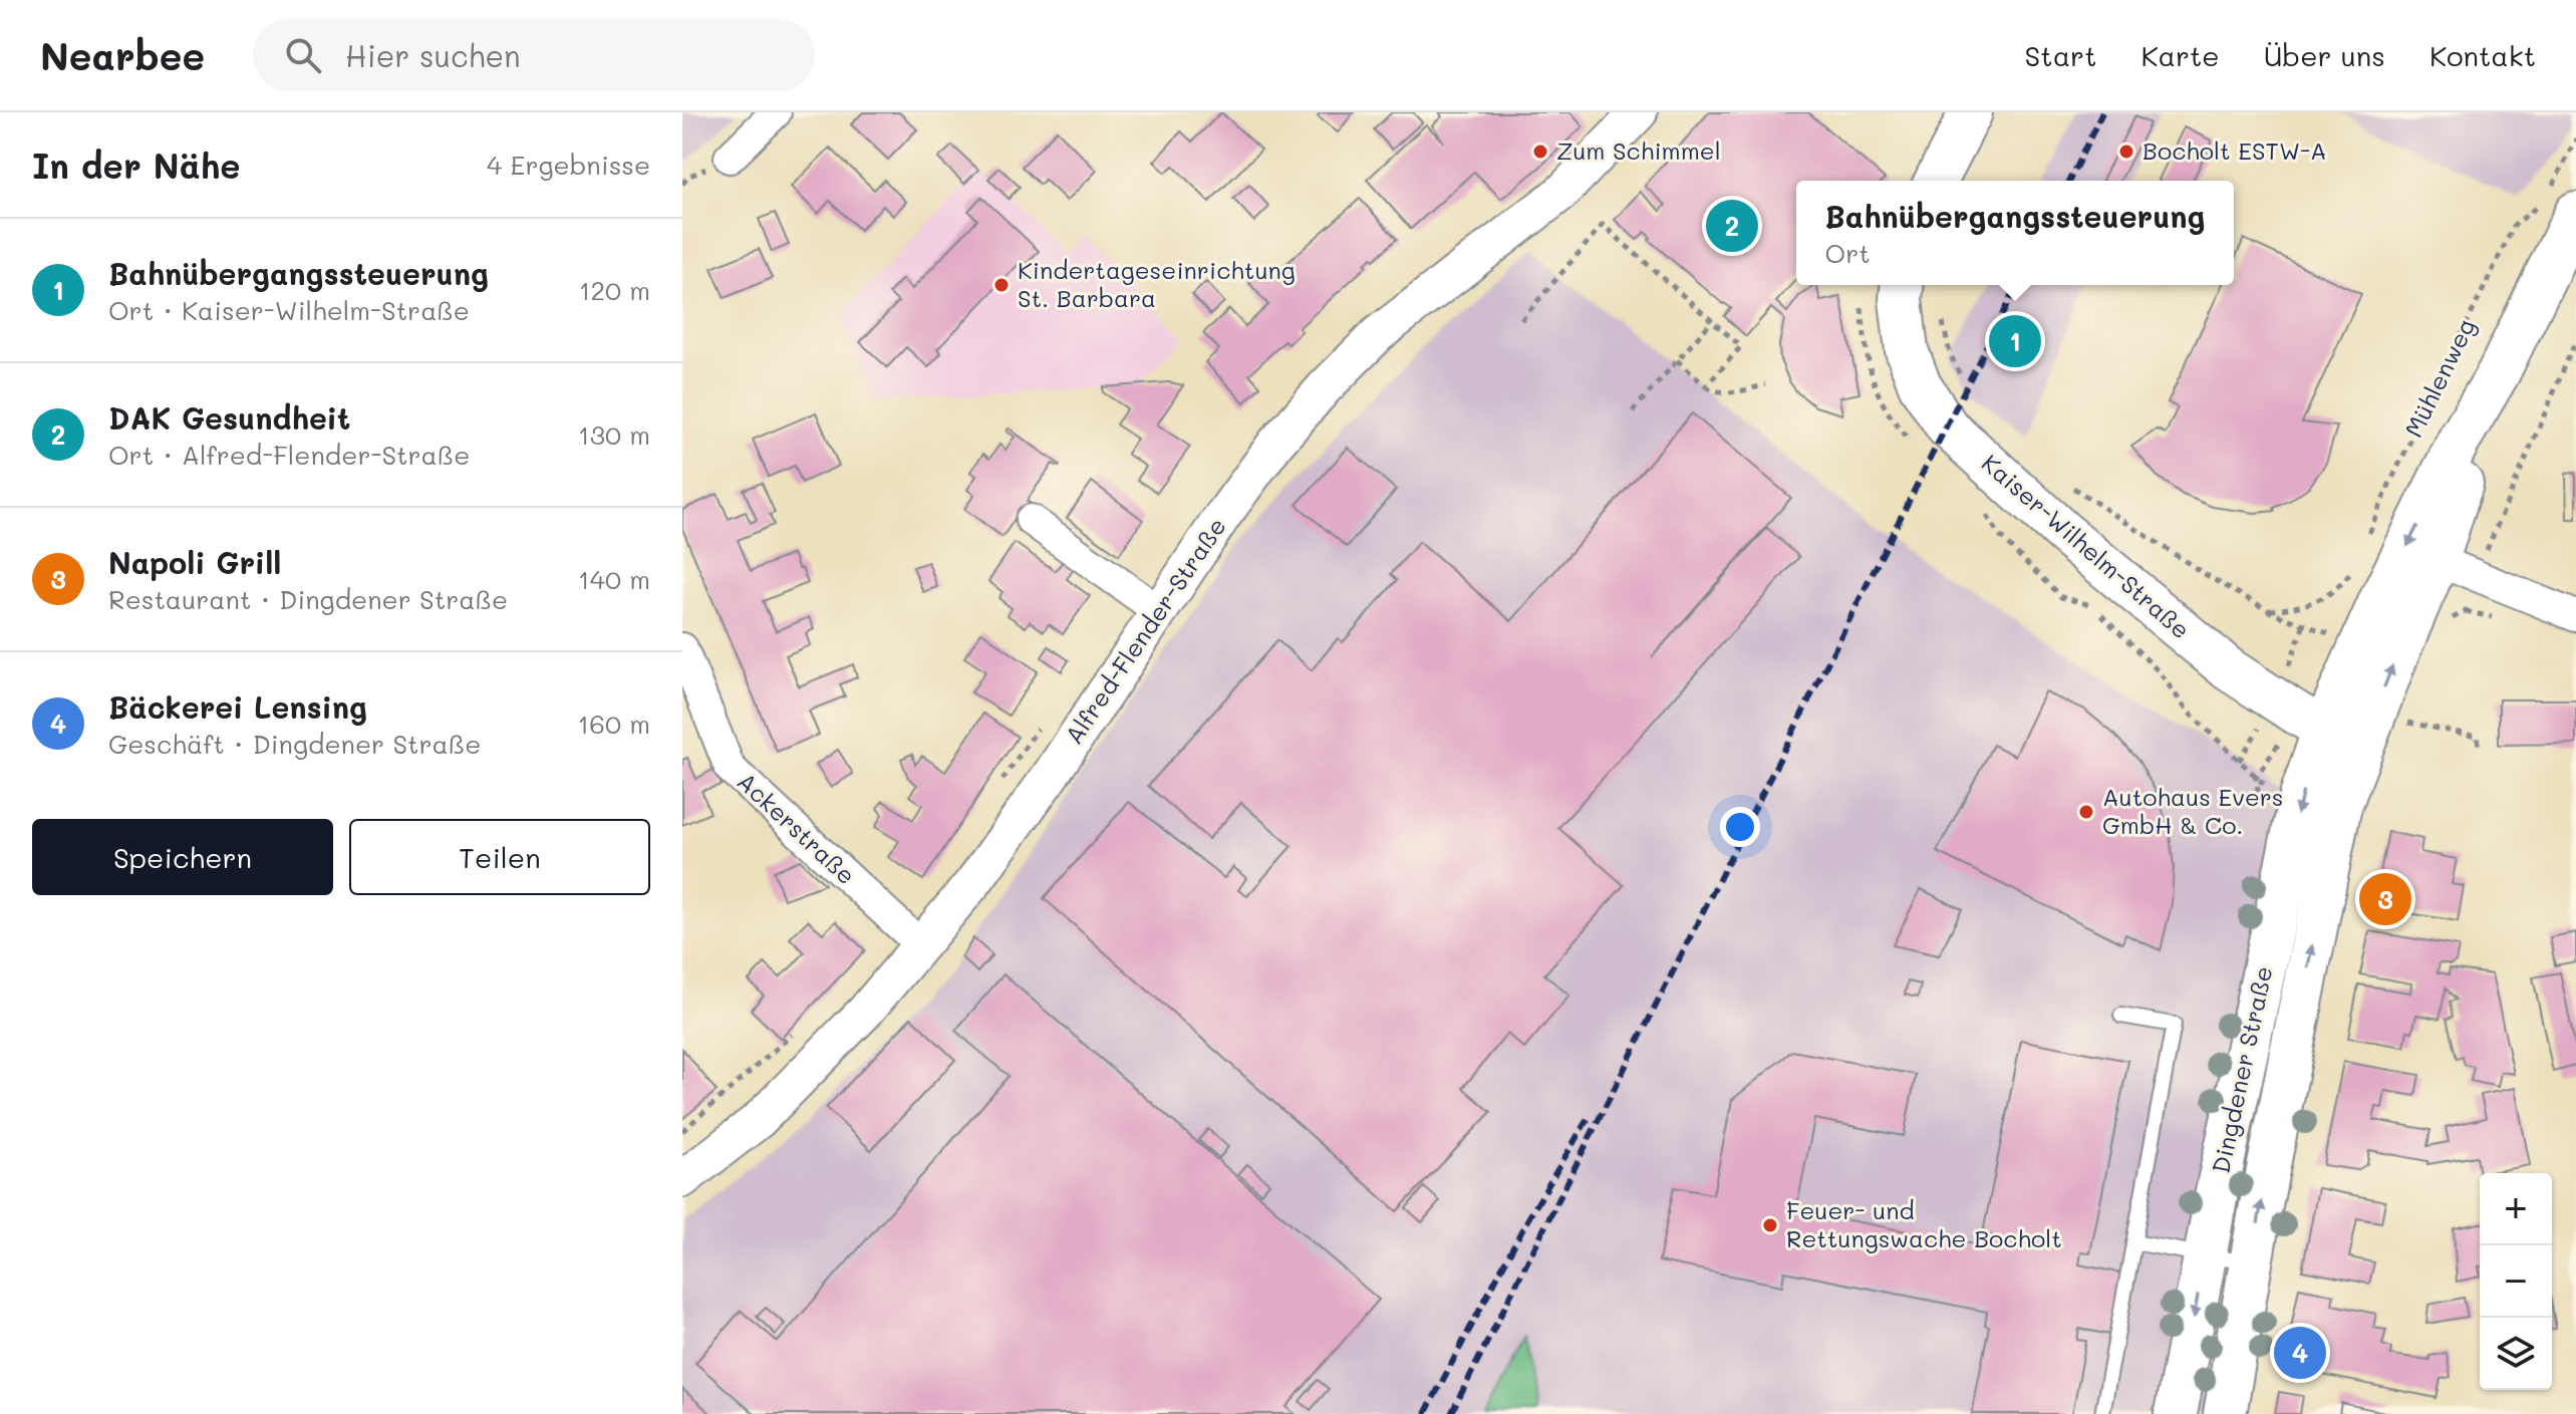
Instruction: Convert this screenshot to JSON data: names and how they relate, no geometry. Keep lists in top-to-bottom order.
{
  "streets": {
    "main road": ["Mühlenweg", "Kaiser-Wilhelm-Straße", "Dingdener Straße"],
    "street": ["Alfred-Flender-Straße", "Ackerstraße"]
  },
  "crossings": [
    ["Mühlenweg", "Kaiser-Wilhelm-Straße"],
    ["Mühlenweg", "Dingdener Straße"],
    ["Kaiser-Wilhelm-Straße", "Dingdener Straße"],
    ["Alfred-Flender-Straße", "Ackerstraße"]
  ],
  "places": [
    "Zum Schimmel",
    "Bocholt ESTW-A",
    "Kindertageseinrichtung St. Barbara",
    "Autohaus Evers GmbH & Co.",
    "Feuer- und Rettungswache Bocholt"
  ],
  "page": {
    "header": "Nearbee",
    "search": "Hier suchen",
    "nav": [
      "Start",
      "Karte",
      "Über uns",
      "Kontakt"
    ],
    "heading": ["In der Nähe", "4 Ergebnisse"],
    "popup": ["Bahnübergangssteuerung", "Ort"],
    "pins": [
      "2",
      "1",
      "3",
      "4"
    ],
    "list": [
      {
        "mark": "1",
        "name": "Bahnübergangssteuerung",
        "note": "Ort · Kaiser-Wilhelm-Straße",
        "value": "120 m"
      },
      {
        "mark": "2",
        "name": "DAK Gesundheit",
        "note": "Ort · Alfred-Flender-Straße",
        "value": "130 m"
      },
      {
        "mark": "3",
        "name": "Napoli Grill",
        "note": "Restaurant · Dingdener Straße",
        "value": "140 m"
      },
      {
        "mark": "4",
        "name": "Bäckerei Lensing",
        "note": "Geschäft · Dingdener Straße",
        "value": "160 m"
      }
    ],
    "buttons": ["Speichern", "Teilen"],
    "map_buttons": ["+", "−"]
  }
}
